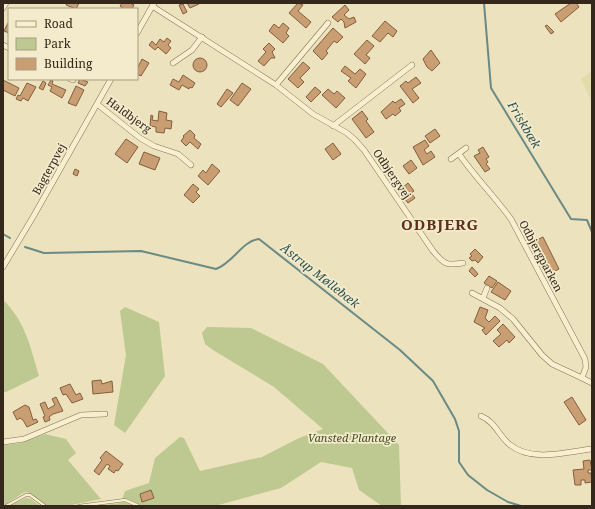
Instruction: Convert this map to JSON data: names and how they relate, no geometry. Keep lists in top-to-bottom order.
{
  "streets": {
    "street": [
      "Haldbjerg",
      "Bagterpvej",
      "Odbjergvej",
      "Odbjergparken"
    ]
  },
  "crossings": [
    ["Haldbjerg", "Bagterpvej"]
  ],
  "districts": ["ODBJERG"],
  "water": ["Friskbæk", "Åstrup Møllebæk"],
  "parks": ["Vansted Plantage"],
  "legend": ["Road", "Park", "Building"]
}
